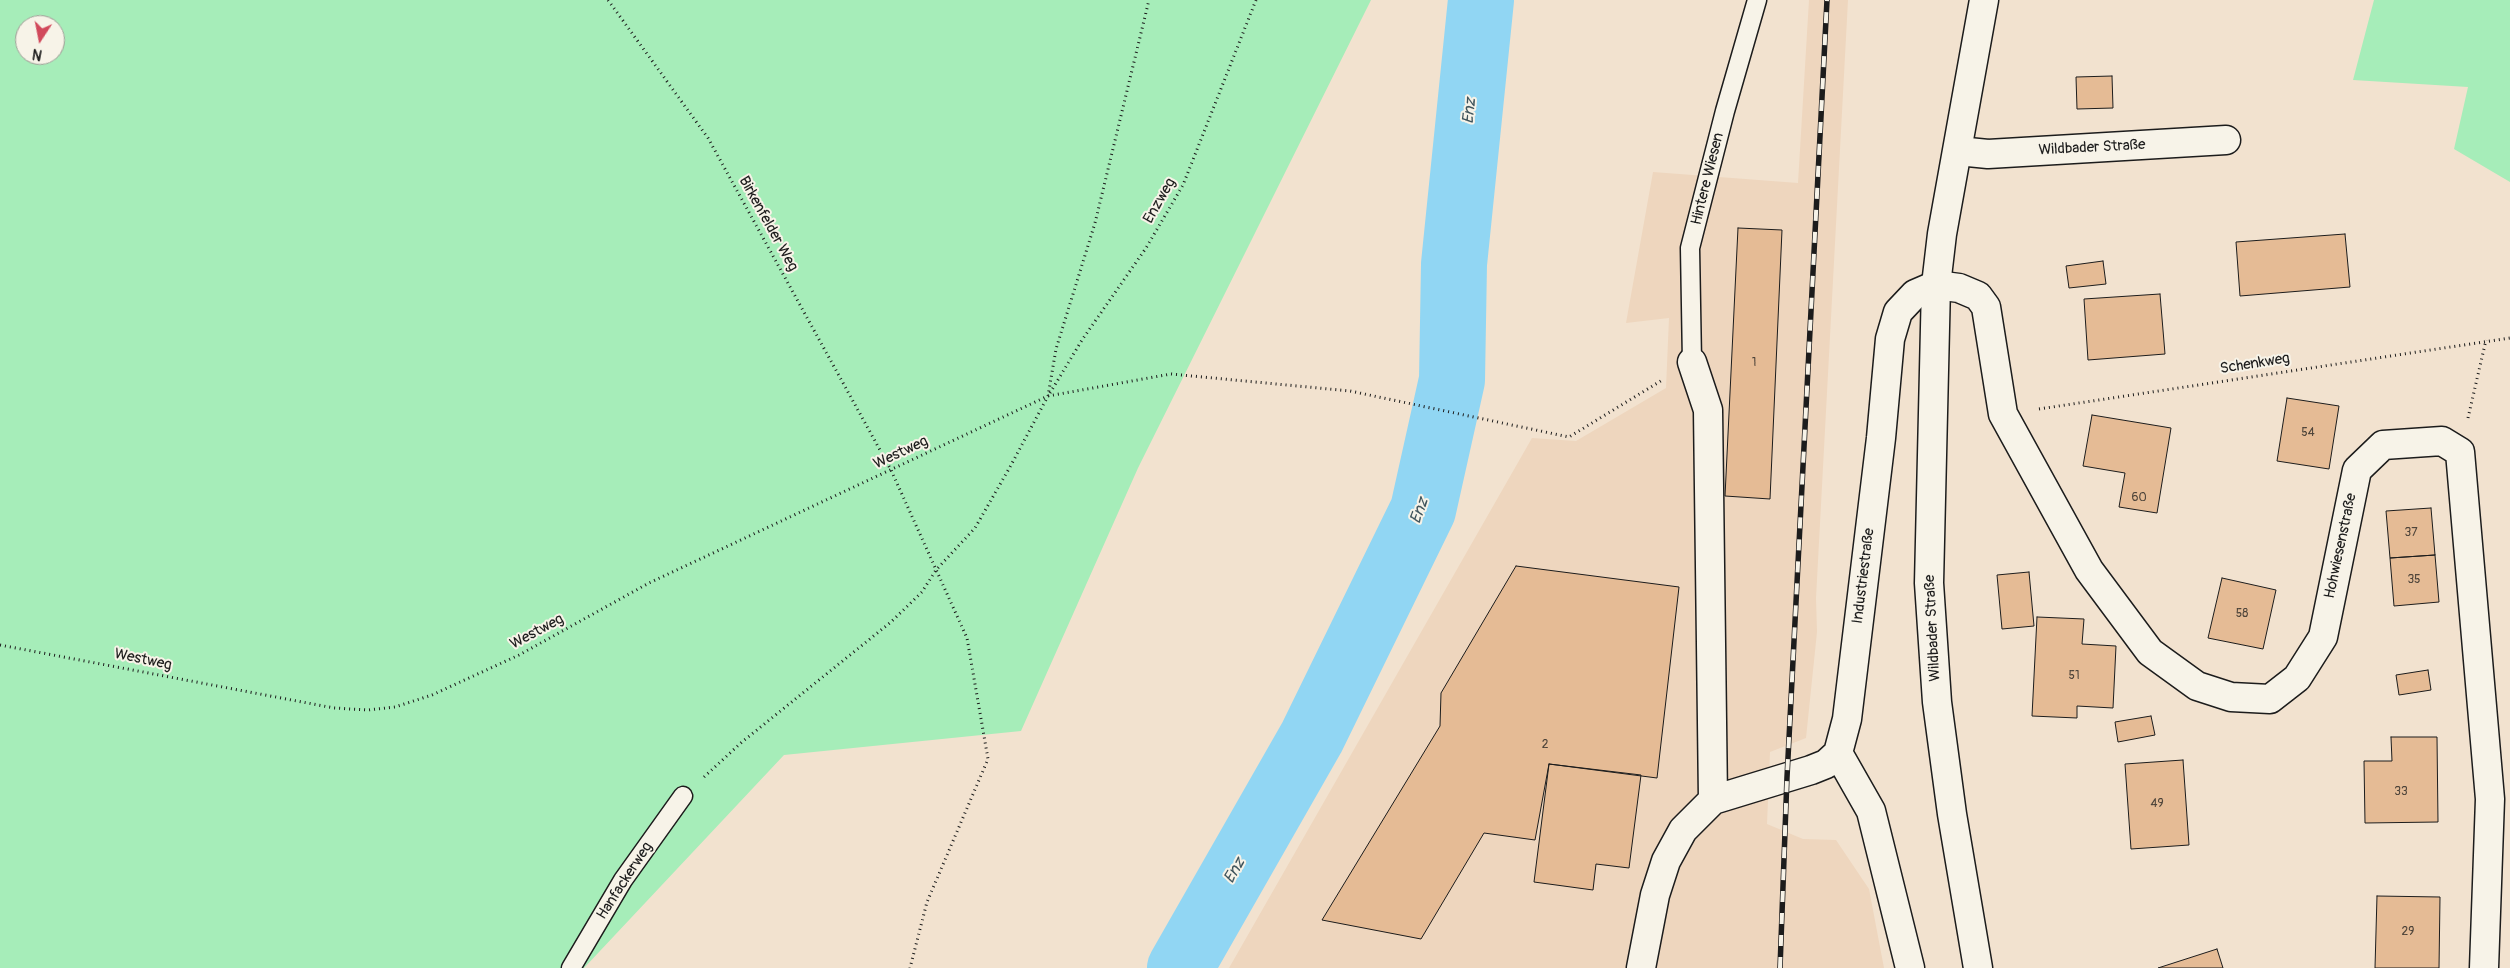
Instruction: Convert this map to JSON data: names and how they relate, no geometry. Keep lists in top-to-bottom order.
{
  "streets": {
    "street": ["Wildbader Straße", "Hohwiesenstraße", "Industriestraße"],
    "lane": ["Hintere Wiesen", "Hanfackerweg"],
    "path": [
      "Enzweg",
      "Birkenfelder Weg",
      "Schenkweg",
      "Westweg"
    ]
  },
  "crossings": [
    ["Wildbader Straße", "Hohwiesenstraße"],
    ["Wildbader Straße", "Industriestraße"],
    ["Hintere Wiesen", "Westweg"],
    ["Enzweg", "Birkenfelder Weg"],
    ["Enzweg", "Westweg"],
    ["Enzweg", "Hanfackerweg"],
    ["Birkenfelder Weg", "Westweg"],
    ["Schenkweg", "Hohwiesenstraße"],
    ["Hohwiesenstraße", "Industriestraße"]
  ],
  "water": ["Enz"],
  "house_numbers": [
    "1",
    "54",
    "60",
    "37",
    "35",
    "58",
    "51",
    "2",
    "33",
    "49",
    "29"
  ],
  "north": "bottom"
}
